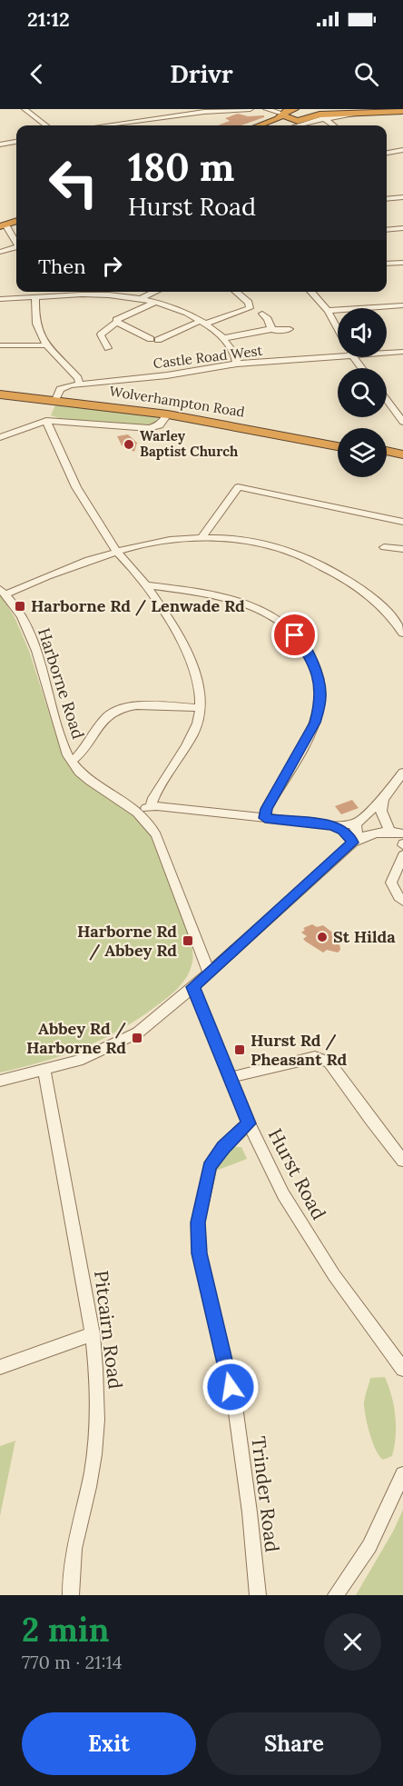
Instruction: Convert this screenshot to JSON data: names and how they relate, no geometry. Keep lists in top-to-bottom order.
{
  "streets": {
    "highway": ["Wolverhampton Road"],
    "street": [
      "Castle Road West",
      "Harborne Road",
      "Hurst Road",
      "Pitcairn Road",
      "Trinder Road"
    ]
  },
  "crossings": [
    ["Castle Road West", "Wolverhampton Road"],
    ["Hurst Road", "Trinder Road"]
  ],
  "places": {
    "other": ["Warley Baptist Church", "St Hilda"],
    "transit": [
      "Harborne Rd / Lenwade Rd",
      "Harborne Rd / Abbey Rd",
      "Abbey Rd / Harborne Rd",
      "Hurst Rd / Pheasant Rd"
    ]
  },
  "page": {
    "status": "21:12",
    "header": "Drivr",
    "turn": ["180 m", "Hurst Road"],
    "then": "Then",
    "heading": ["2 min", "770 m · 21:14"],
    "buttons": ["Exit", "Share"]
  }
}
